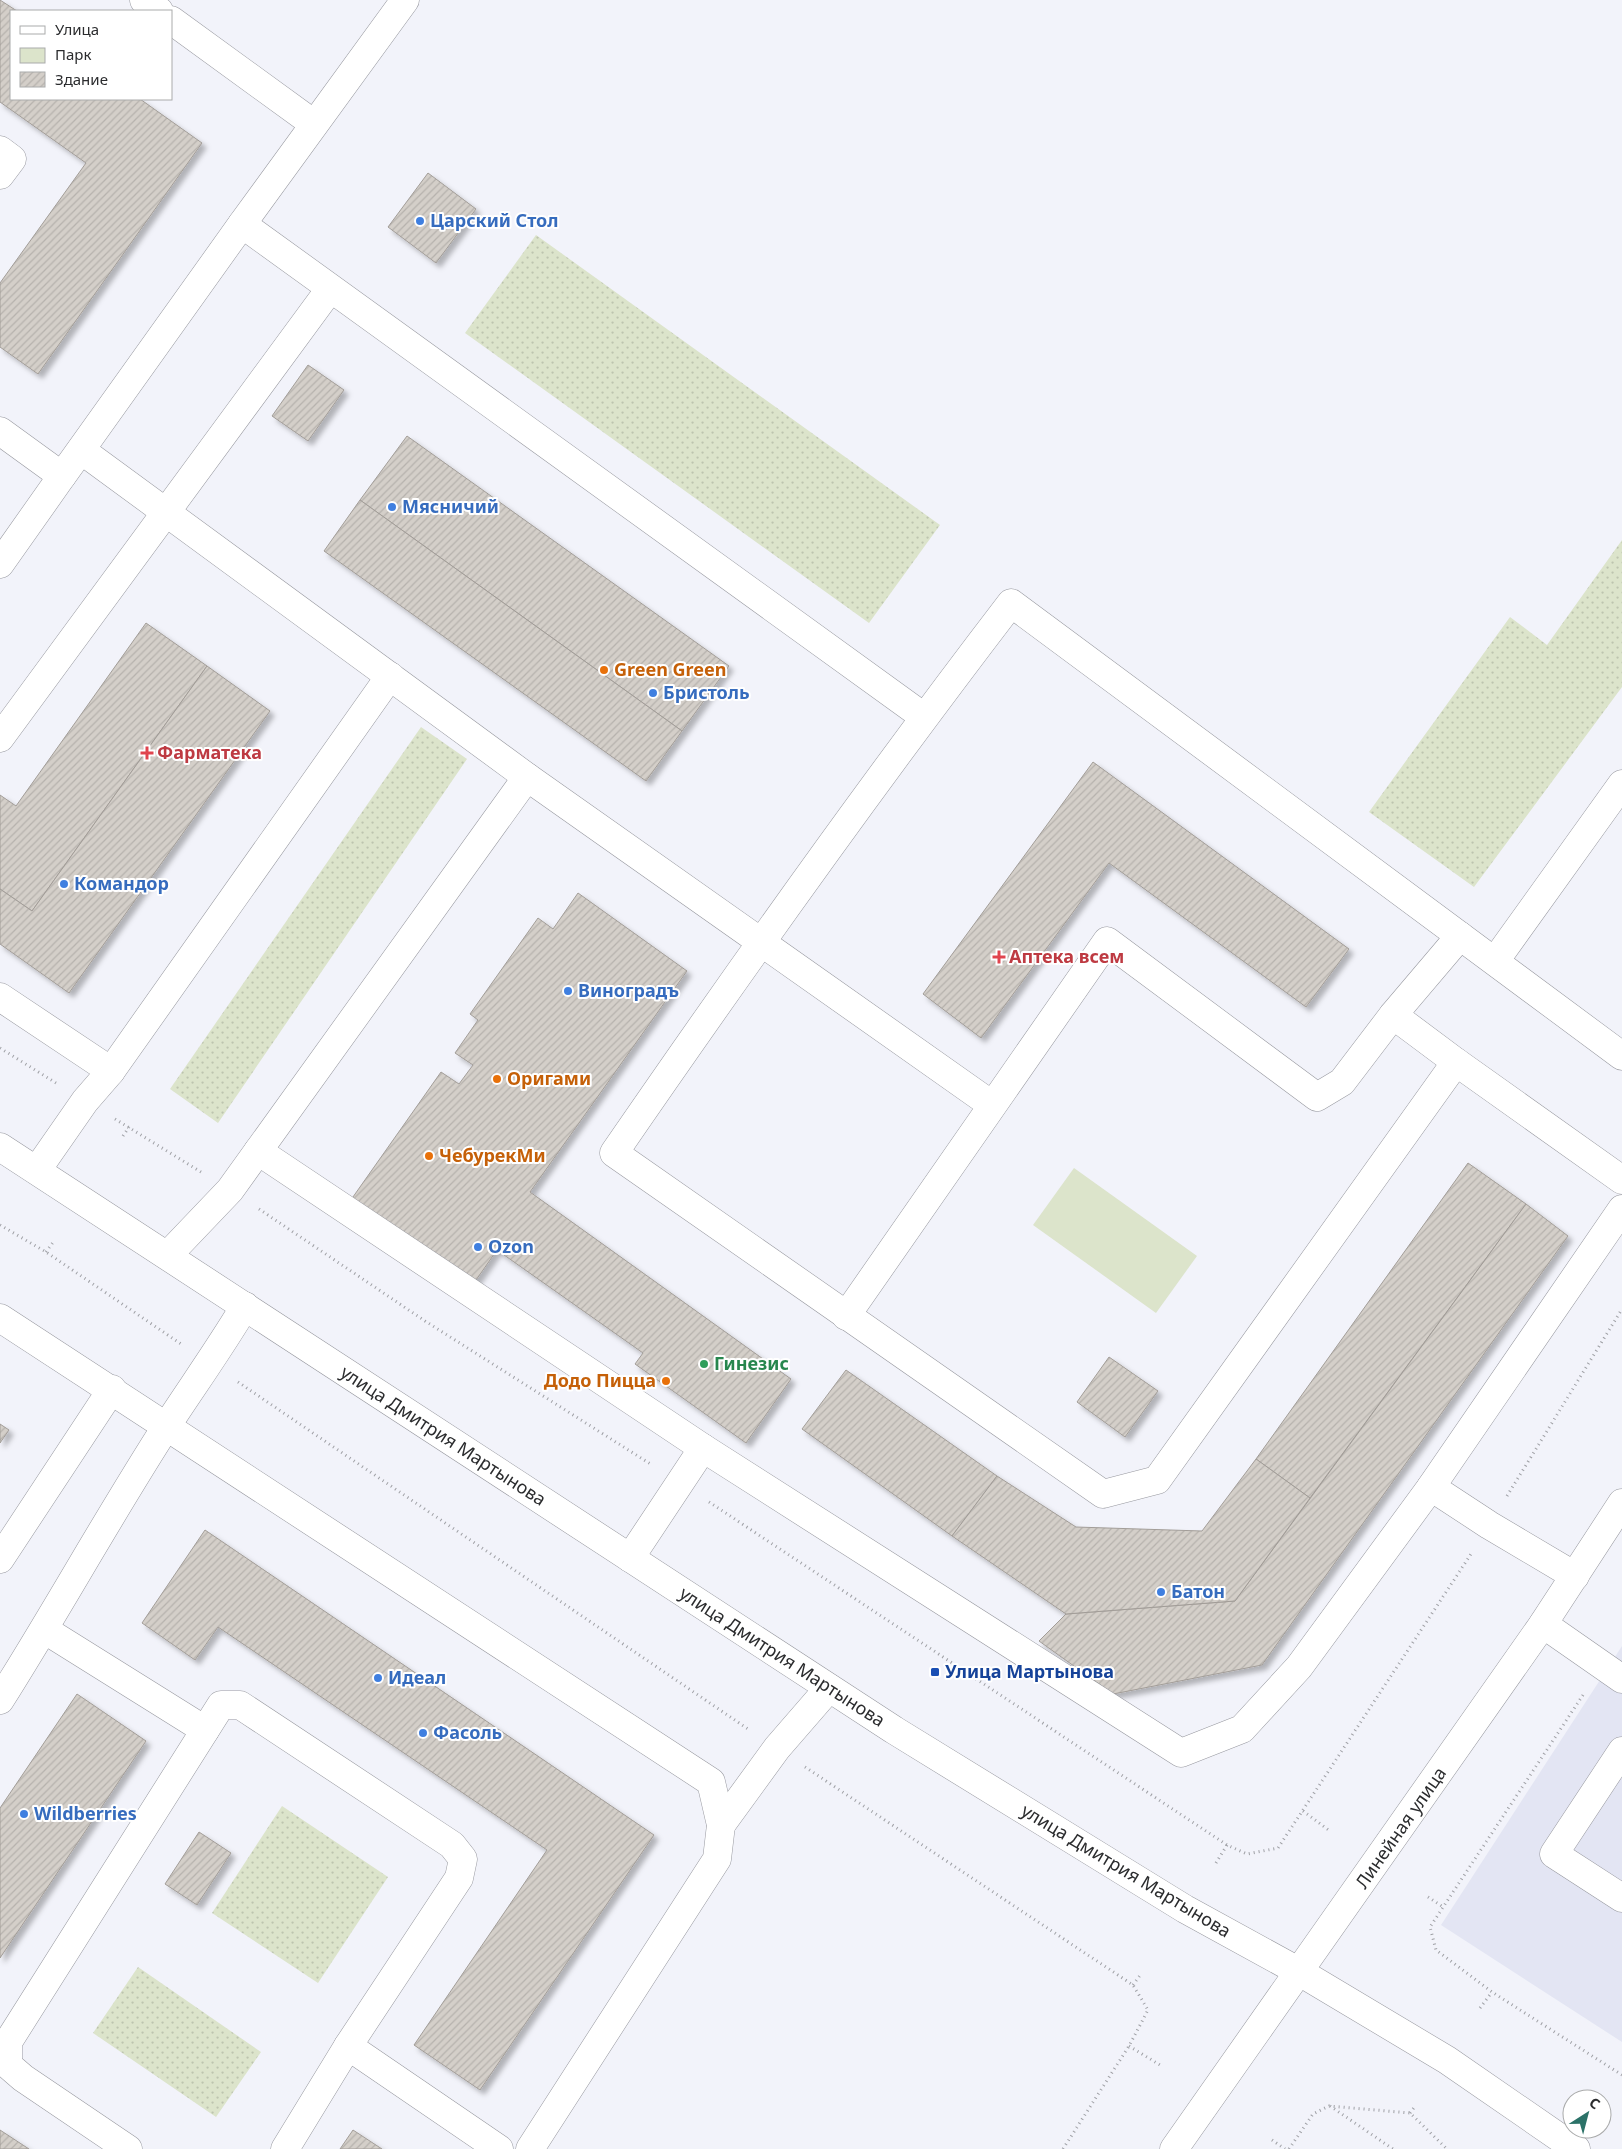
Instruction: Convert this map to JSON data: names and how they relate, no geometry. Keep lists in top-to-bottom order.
{
  "streets": {
    "street": ["улица Дмитрия Мартынова", "Линейная улица"]
  },
  "crossings": [
    ["улица Дмитрия Мартынова", "Линейная улица"]
  ],
  "places": {
    "other": [
      "Царский Стол",
      "Мясничий",
      "Green Green",
      "Бристоль",
      "Командор",
      "Виноградъ",
      "Оригами",
      "ЧебурекМи",
      "Ozon",
      "Гинезис",
      "Додо Пицца",
      "Батон",
      "Идеал",
      "Фасоль",
      "Wildberries"
    ],
    "health": ["Фарматека", "Аптека всем"],
    "transit": ["Улица Мартынова"]
  },
  "legend": ["Улица", "Парк", "Здание"],
  "north": "top right"
}
